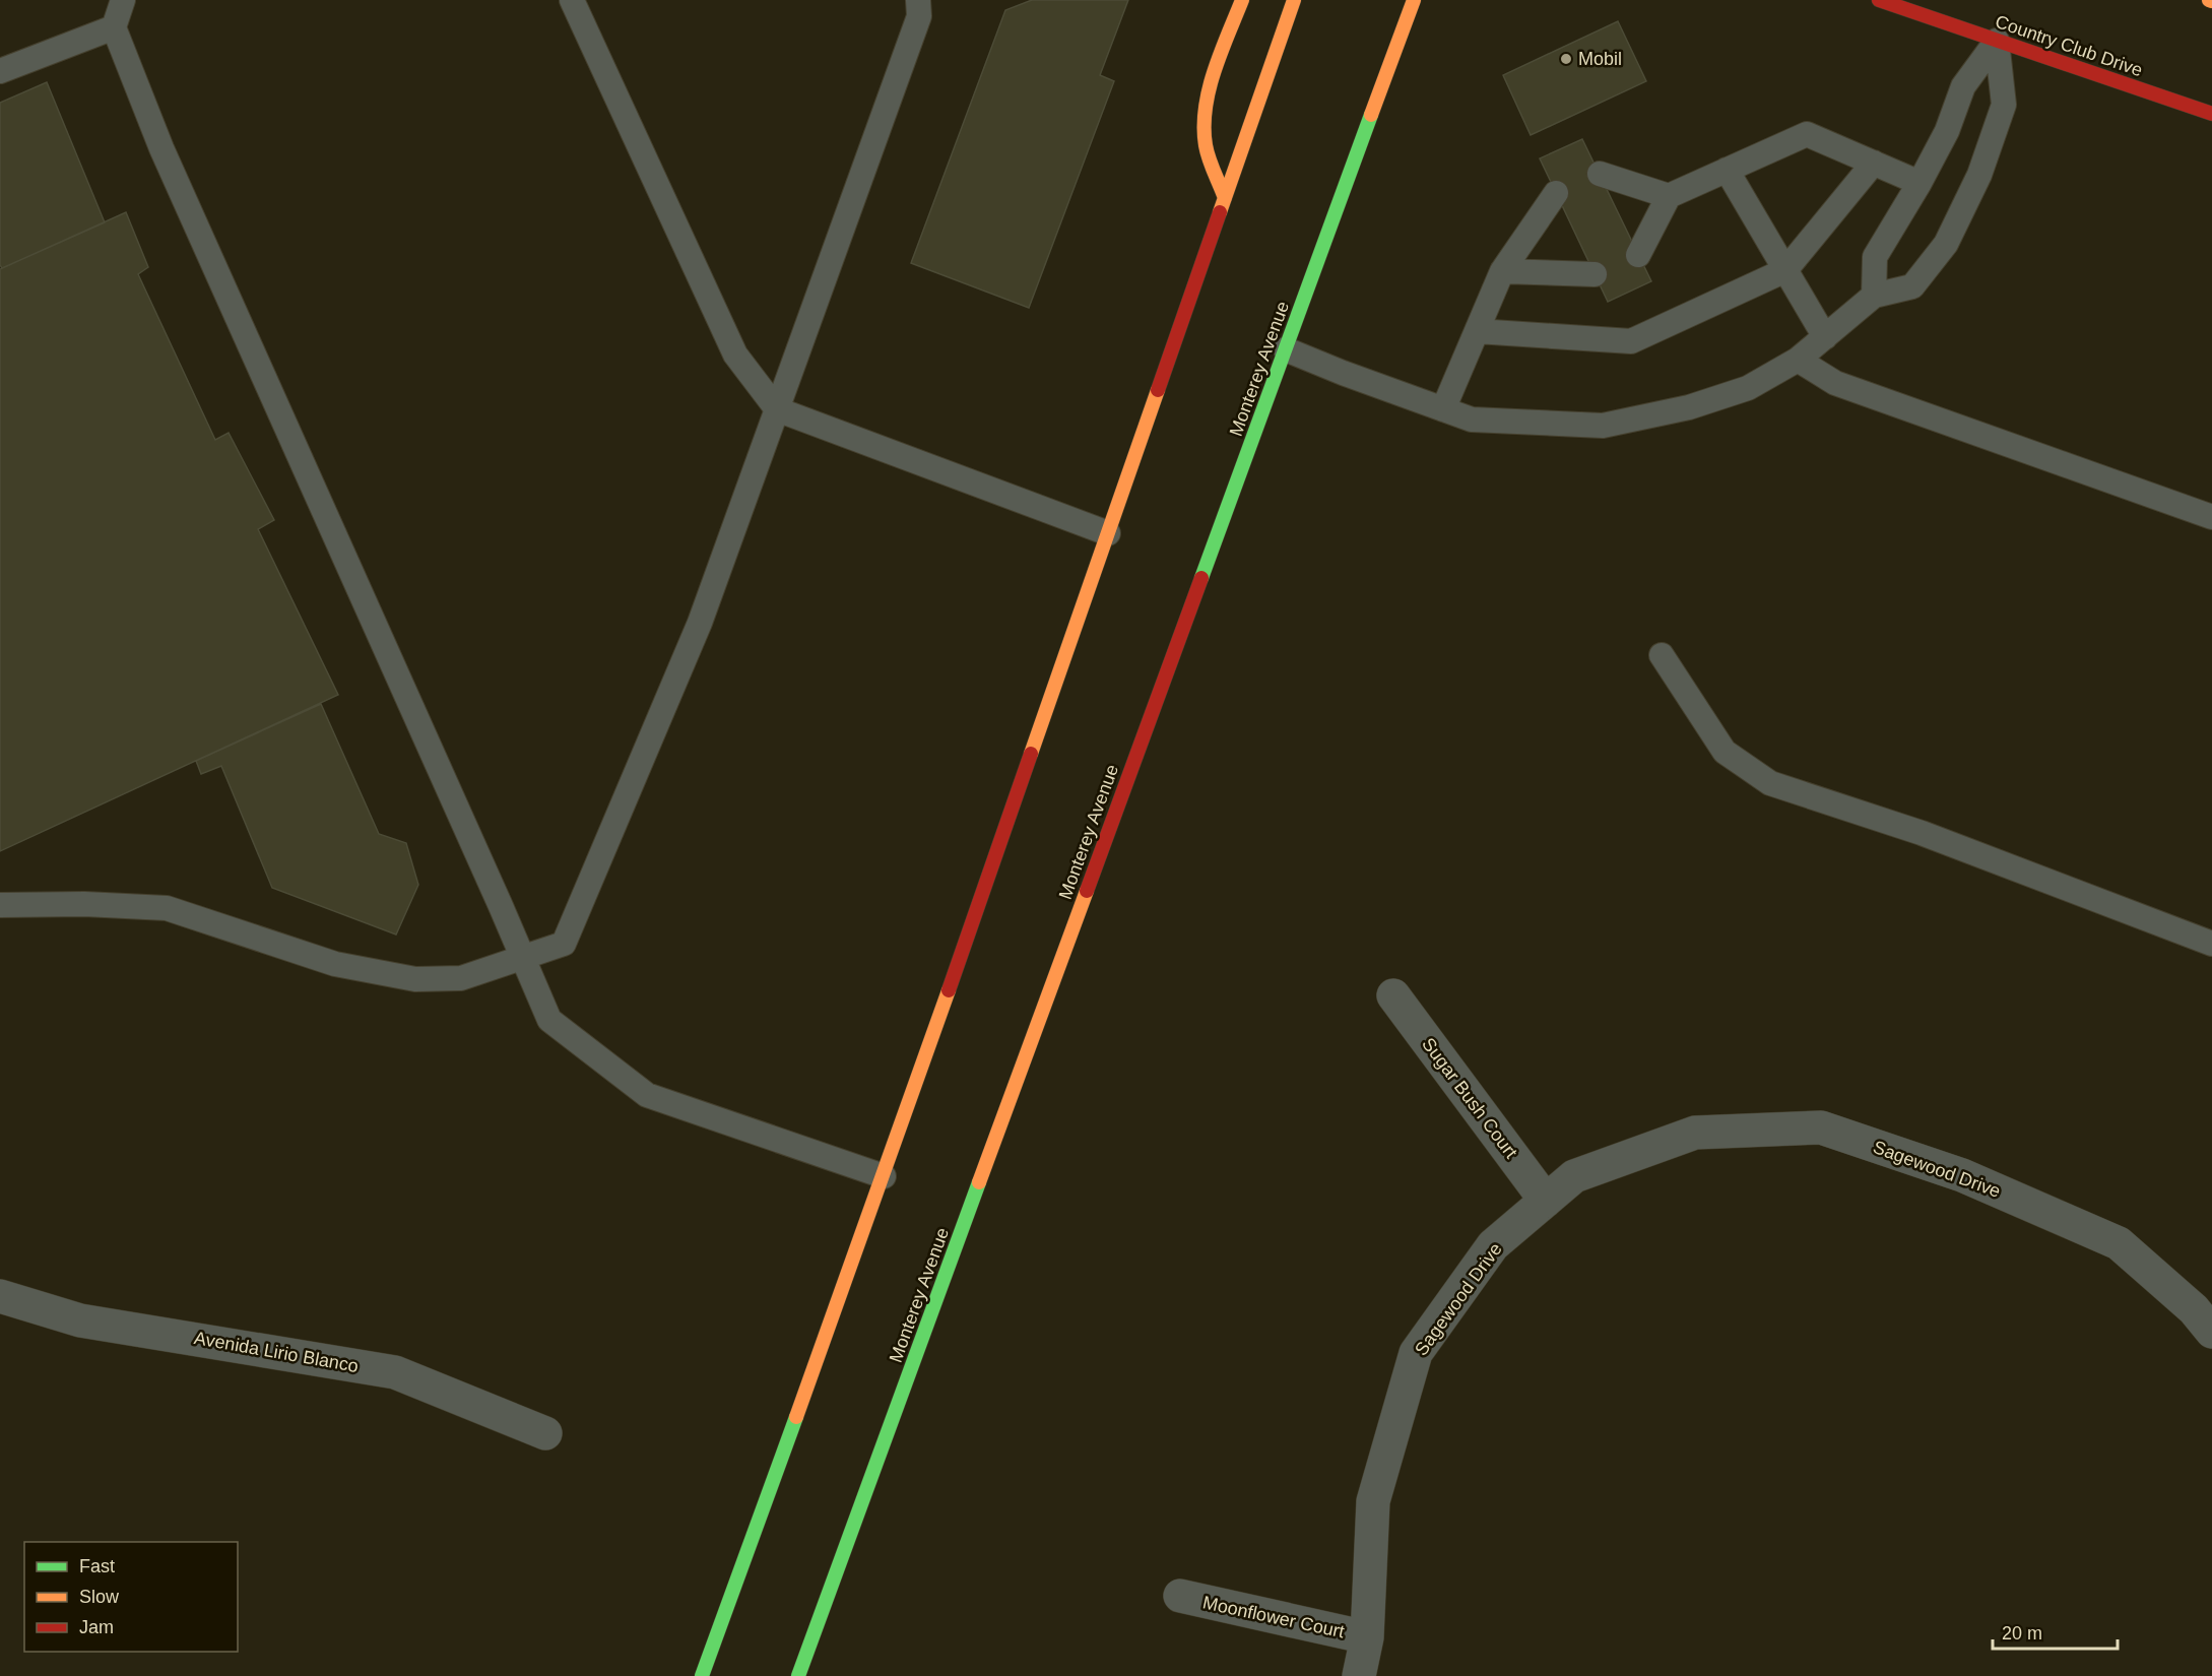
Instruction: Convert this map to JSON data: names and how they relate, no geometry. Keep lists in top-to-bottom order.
{
  "streets": {
    "main road": ["Country Club Drive", "Monterey Avenue"],
    "street": [
      "Sugar Bush Court",
      "Sagewood Drive",
      "Avenida Lirio Blanco",
      "Moonflower Court"
    ]
  },
  "crossings": [
    ["Sugar Bush Court", "Sagewood Drive"],
    ["Sagewood Drive", "Moonflower Court"]
  ],
  "places": ["Mobil"],
  "legend": ["Fast", "Slow", "Jam"],
  "scale_bar": "20 m"
}
